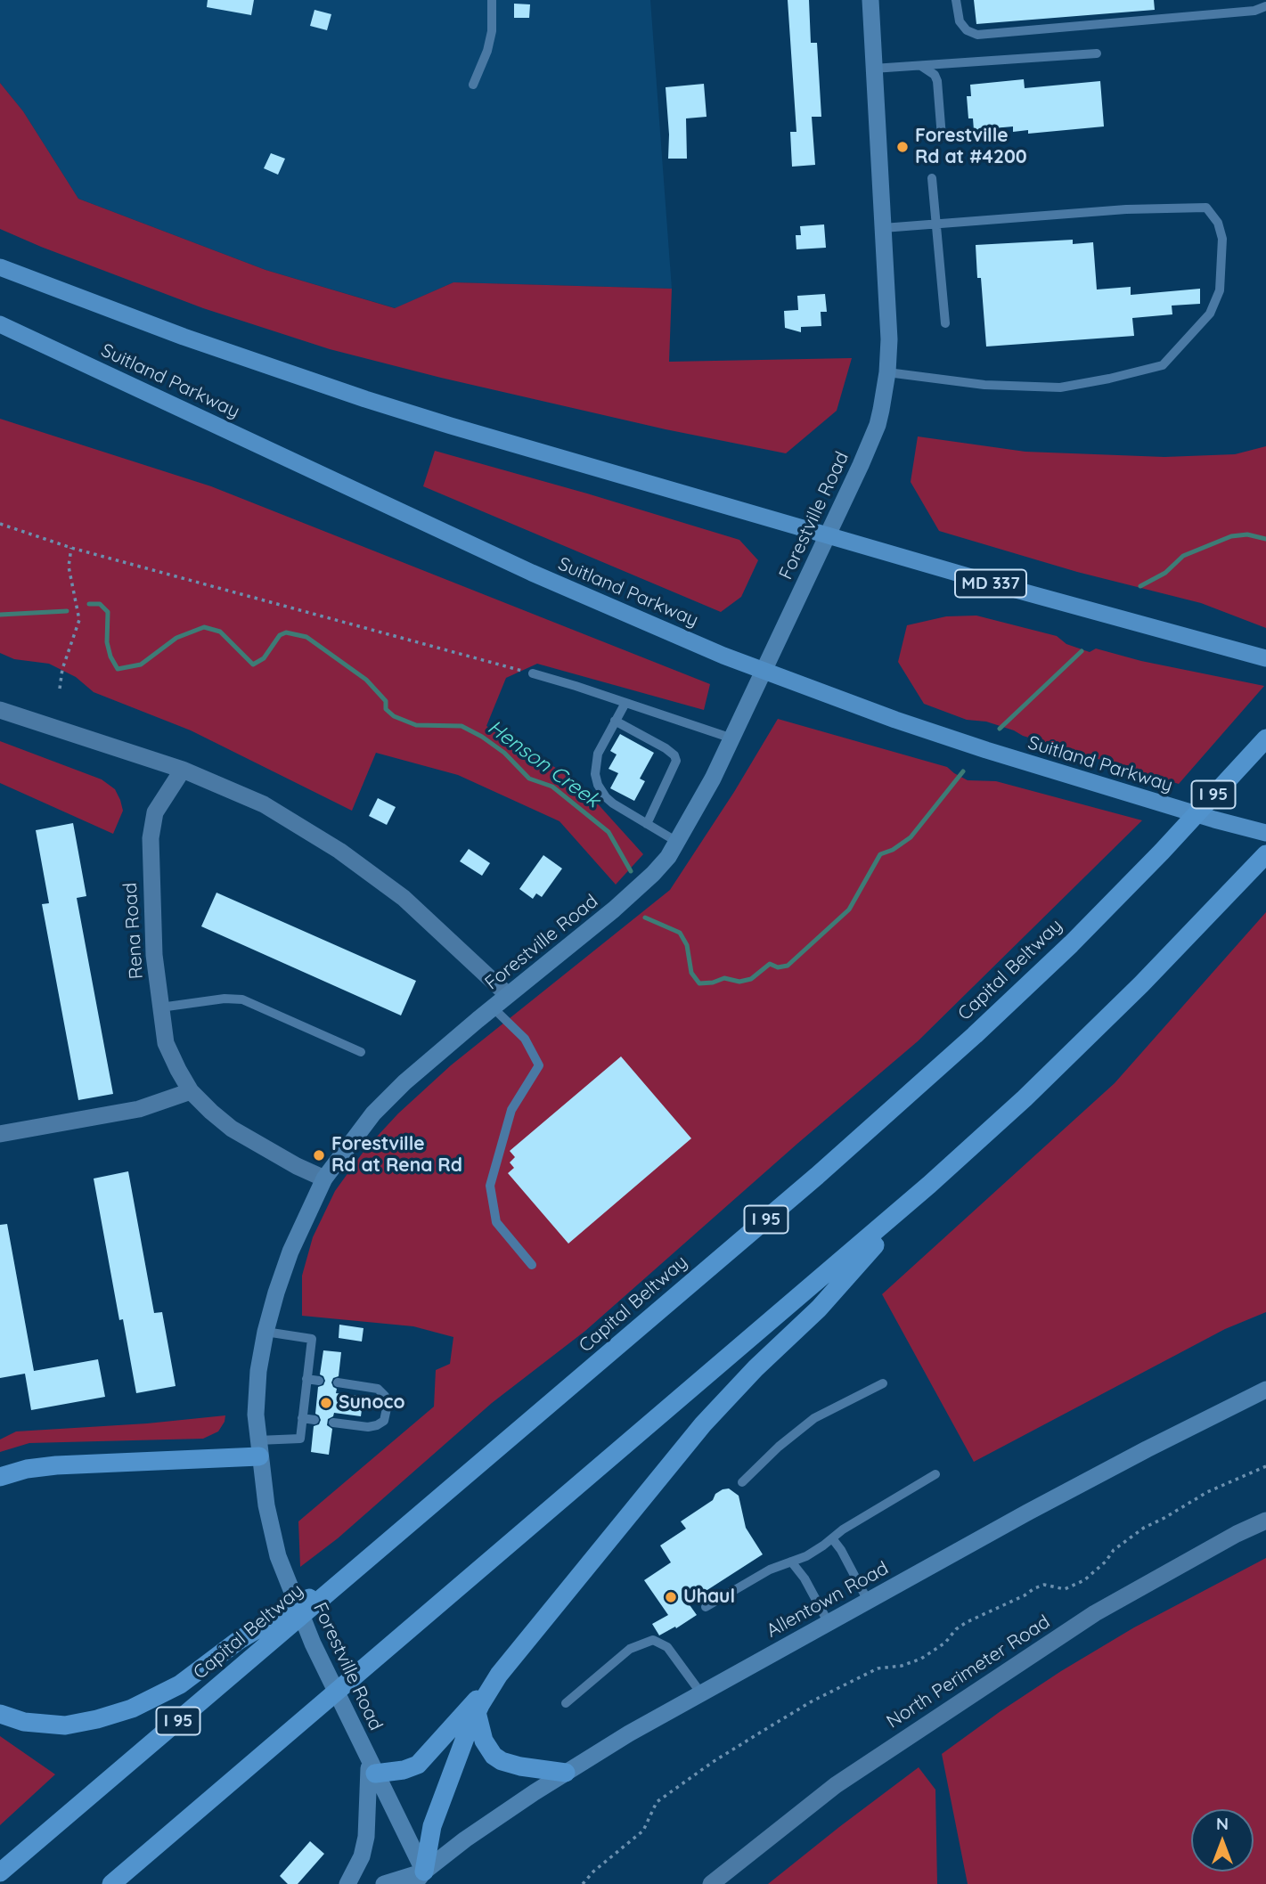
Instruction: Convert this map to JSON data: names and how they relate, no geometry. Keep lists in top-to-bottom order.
{
  "streets": {
    "highway": [
      "Suitland Parkway",
      "MD 337",
      "I 95",
      "Capital Beltway"
    ],
    "main road": ["Forestville Road", "Allentown Road"],
    "street": ["Rena Road", "North Perimeter Road"]
  },
  "crossings": [
    ["Suitland Parkway", "Forestville Road"],
    ["Forestville Road", "MD 337"],
    ["Forestville Road", "Rena Road"],
    ["Forestville Road", "Allentown Road"]
  ],
  "water": ["Henson Creek"],
  "places": [
    "Forestville Rd at #4200",
    "Forestville Rd at Rena Rd",
    "Sunoco",
    "Uhaul"
  ],
  "north": "top"
}
